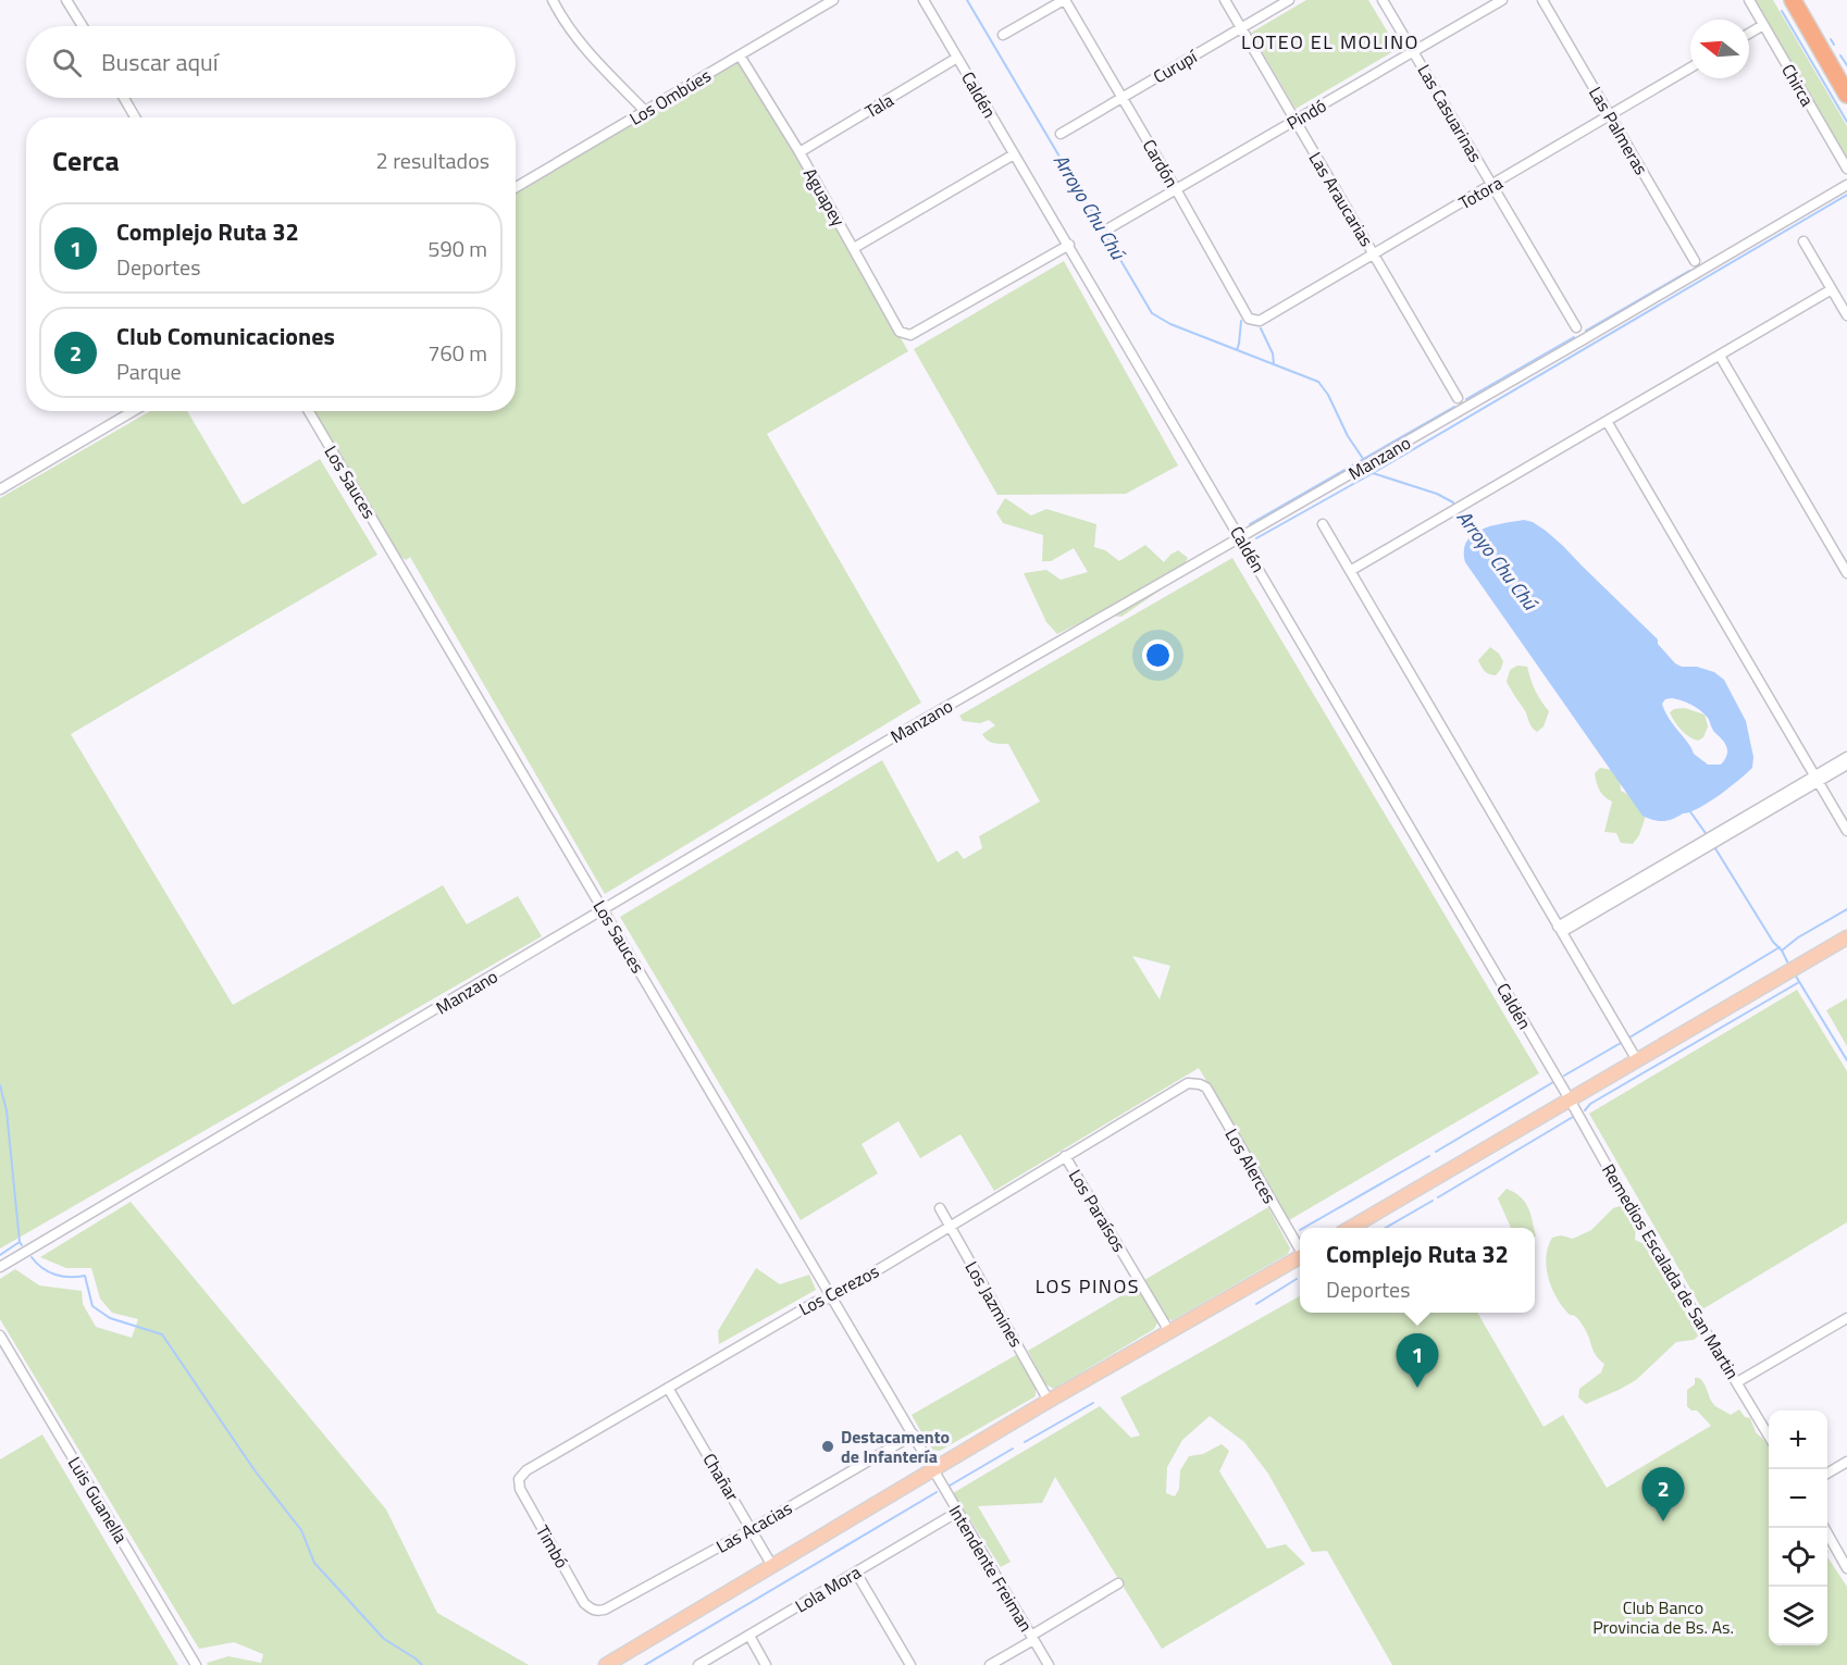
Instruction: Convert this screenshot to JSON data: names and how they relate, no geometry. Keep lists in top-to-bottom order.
{
  "streets": {
    "street": [
      "Curupí",
      "Chirca",
      "Caldén",
      "Los Ombúes",
      "Tala",
      "Las Casuarinas",
      "Pindó",
      "Las Palmeras",
      "Cardón",
      "Totora",
      "Aguapey",
      "Las Araucarias",
      "Manzano",
      "Los Sauces",
      "Los Alerces",
      "Los Paraísos",
      "Remedios Escalada de San Martin",
      "Los Cerezos",
      "Los Jazmines",
      "Chañar",
      "Luis Guanella",
      "Las Acacias",
      "Timbó",
      "Intendente Freiman",
      "Lola Mora"
    ]
  },
  "crossings": [
    ["Curupí", "Cardón"],
    ["Curupí", "Las Araucarias"],
    ["Caldén", "Tala"],
    ["Caldén", "Aguapey"],
    ["Caldén", "Manzano"],
    ["Caldén", "Remedios Escalada de San Martin"],
    ["Los Ombúes", "Aguapey"],
    ["Tala", "Aguapey"],
    ["Las Casuarinas", "Pindó"],
    ["Las Casuarinas", "Totora"],
    ["Pindó", "Cardón"],
    ["Pindó", "Las Araucarias"],
    ["Las Palmeras", "Totora"],
    ["Cardón", "Totora"],
    ["Totora", "Las Araucarias"],
    ["Manzano", "Los Sauces"],
    ["Los Sauces", "Los Cerezos"],
    ["Los Sauces", "Las Acacias"],
    ["Los Sauces", "Intendente Freiman"],
    ["Los Alerces", "Los Cerezos"],
    ["Los Paraísos", "Los Cerezos"],
    ["Los Cerezos", "Los Jazmines"],
    ["Los Cerezos", "Chañar"],
    ["Los Cerezos", "Timbó"],
    ["Chañar", "Las Acacias"],
    ["Las Acacias", "Timbó"],
    ["Intendente Freiman", "Lola Mora"]
  ],
  "districts": ["LOTEO EL MOLINO", "LOS PINOS"],
  "water": ["Arroyo Chu Chú"],
  "parks": ["Club Banco Provincia de Bs. As."],
  "places": ["Destacamento de Infantería"],
  "north": "left",
  "page": {
    "search": "Buscar aquí",
    "heading": ["Cerca", "2 resultados"],
    "list": [
      {
        "mark": "1",
        "name": "Complejo Ruta 32",
        "note": "Deportes",
        "value": "590 m"
      },
      {
        "mark": "2",
        "name": "Club Comunicaciones",
        "note": "Parque",
        "value": "760 m"
      }
    ],
    "popup": ["Complejo Ruta 32", "Deportes"],
    "pins": ["1", "2"],
    "map_buttons": ["+", "−"]
  }
}
